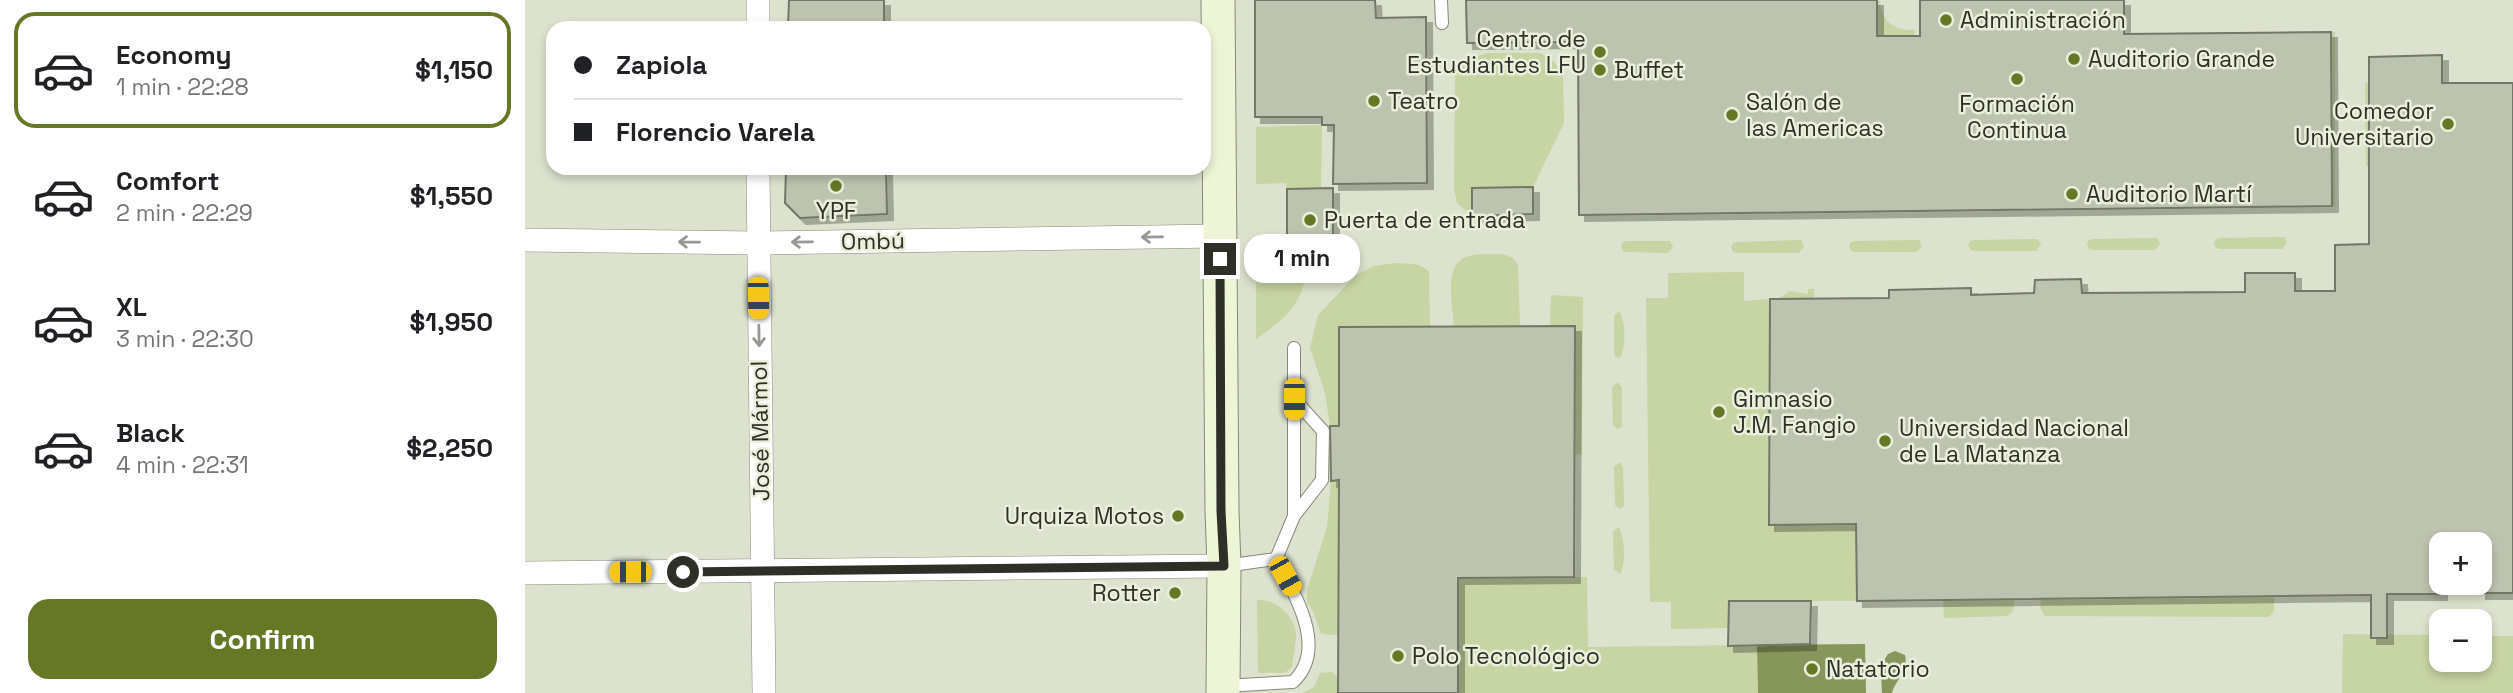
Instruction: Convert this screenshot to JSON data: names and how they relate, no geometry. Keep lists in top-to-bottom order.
{
  "streets": {
    "street": ["Ombú", "José Mármol"]
  },
  "crossings": [
    ["Ombú", "José Mármol"]
  ],
  "one_way": ["Ombú", "José Mármol"],
  "places": [
    "Administración",
    "Centro de Estudiantes LFU",
    "Auditorio Grande",
    "Buffet",
    "Formación Continua",
    "Teatro",
    "Salón de las Americas",
    "Comedor Universitario",
    "YPF",
    "Auditorio Martí",
    "Puerta de entrada",
    "Gimnasio J.M. Fangio",
    "Universidad Nacional de La Matanza",
    "Urquiza Motos",
    "Rotter",
    "Polo Tecnológico",
    "Natatorio"
  ],
  "page": {
    "list": [
      {
        "name": "Economy",
        "note": "1 min · 22:28",
        "value": "$1,150"
      },
      {
        "name": "Comfort",
        "note": "2 min · 22:29",
        "value": "$1,550"
      },
      {
        "name": "XL",
        "note": "3 min · 22:30",
        "value": "$1,950"
      },
      {
        "name": "Black",
        "note": "4 min · 22:31",
        "value": "$2,250"
      }
    ],
    "banner": ["Zapiola", "Florencio Varela"],
    "bubble": "1 min",
    "map_buttons": ["+", "−"],
    "buttons": "Confirm"
  }
}
